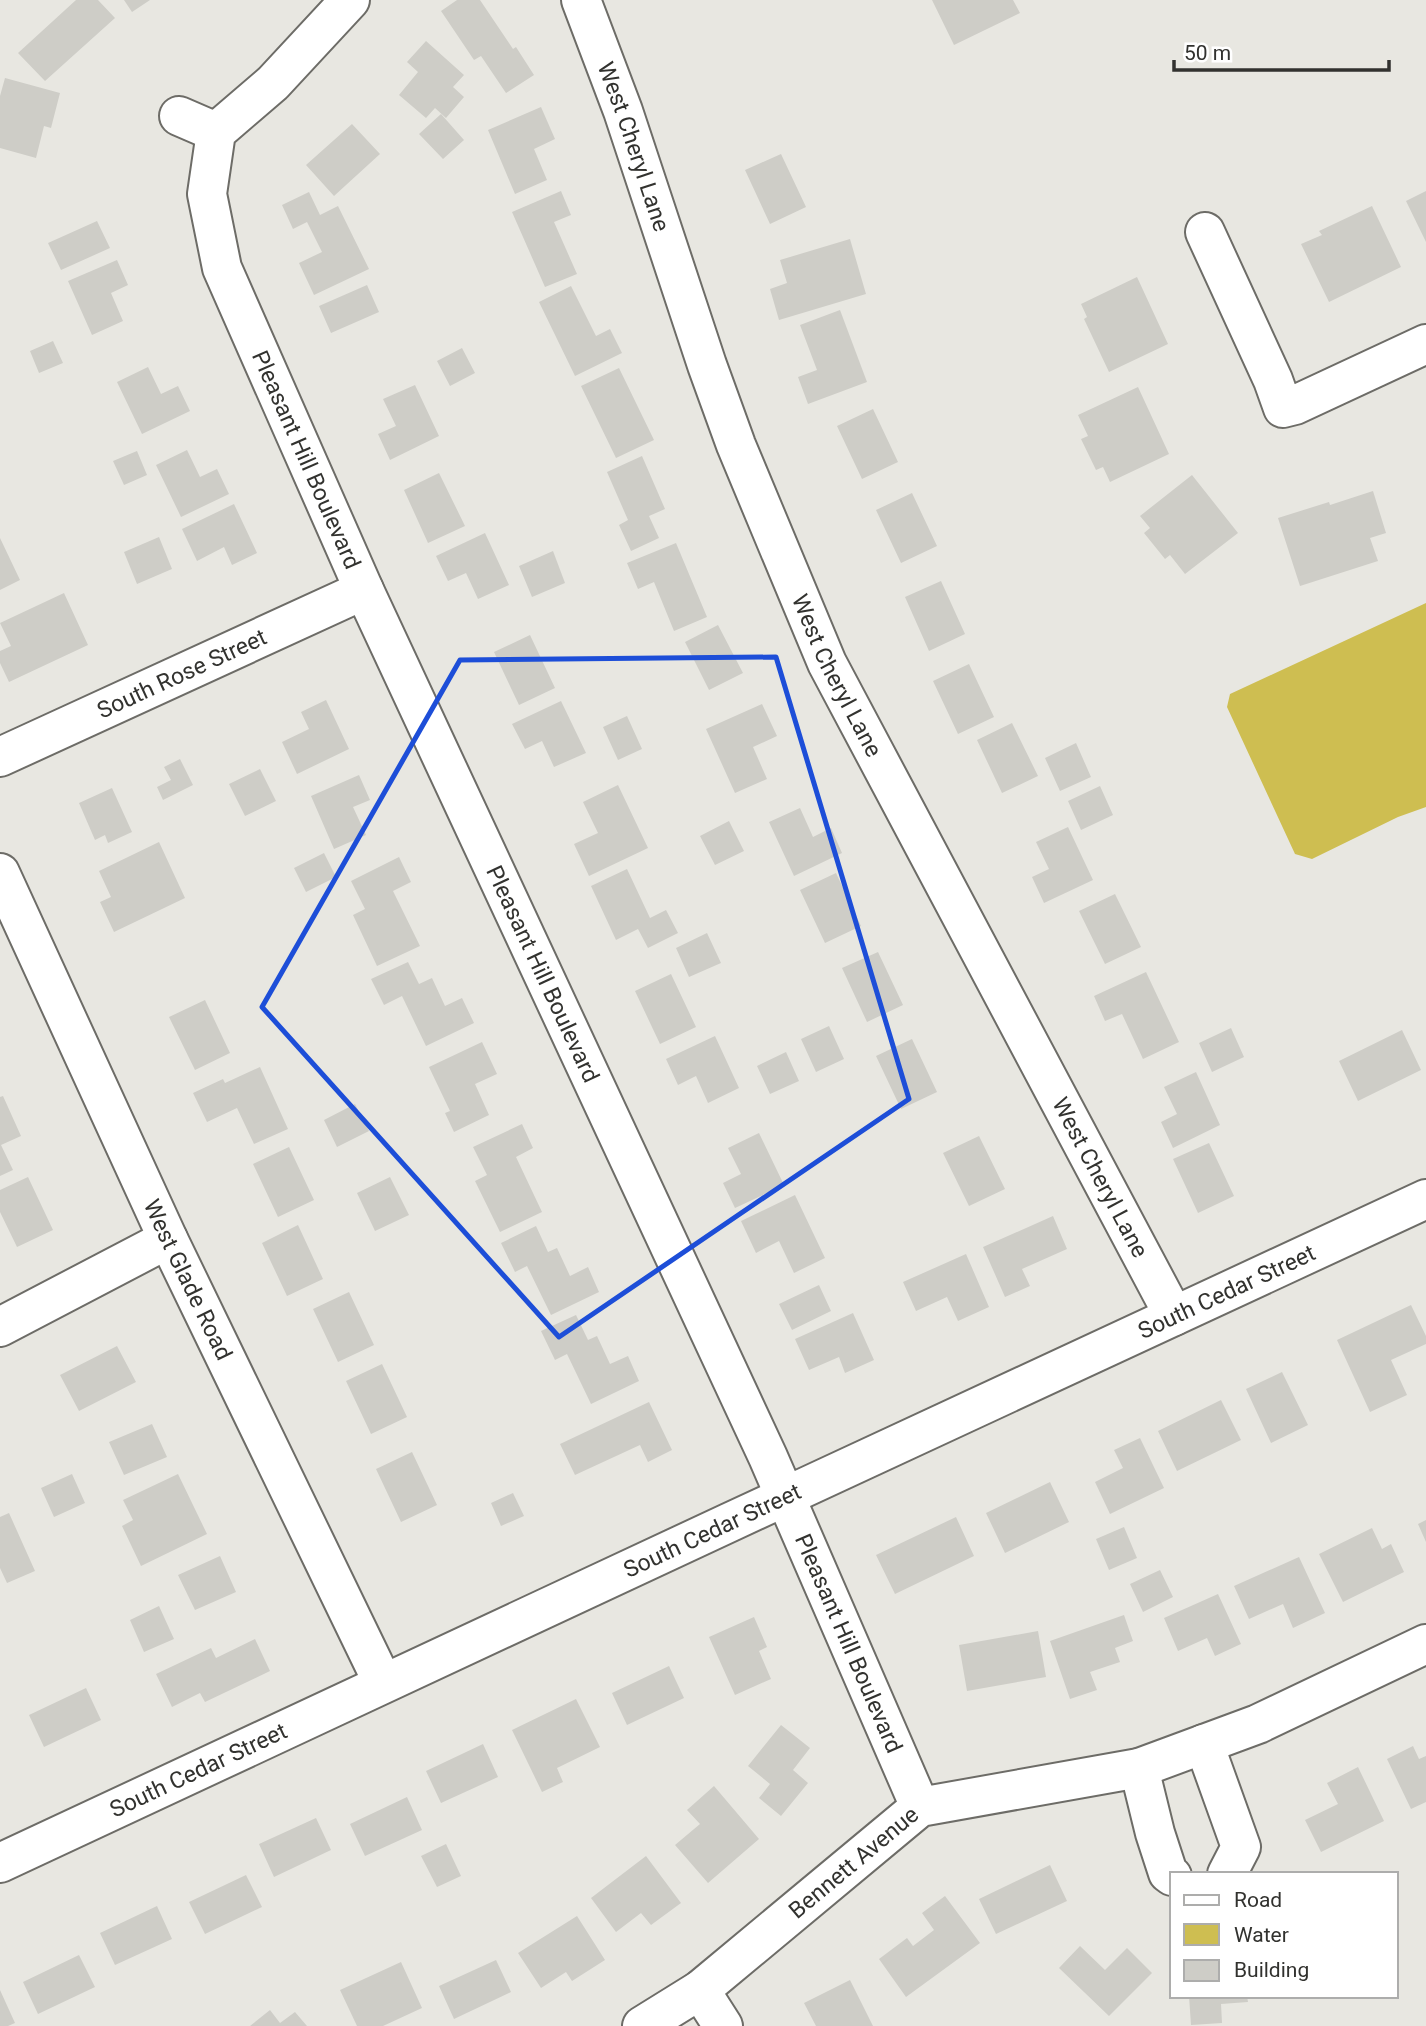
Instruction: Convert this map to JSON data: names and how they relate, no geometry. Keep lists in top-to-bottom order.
{
  "streets": {
    "street": [
      "West Cheryl Lane",
      "Pleasant Hill Boulevard",
      "South Rose Street",
      "West Glade Road",
      "South Cedar Street",
      "Bennett Avenue"
    ]
  },
  "crossings": [
    ["West Cheryl Lane", "South Cedar Street"],
    ["Pleasant Hill Boulevard", "South Rose Street"],
    ["Pleasant Hill Boulevard", "South Cedar Street"],
    ["Pleasant Hill Boulevard", "Bennett Avenue"],
    ["West Glade Road", "South Cedar Street"]
  ],
  "legend": ["Road", "Water", "Building"],
  "scale_bar": "50 m"
}
